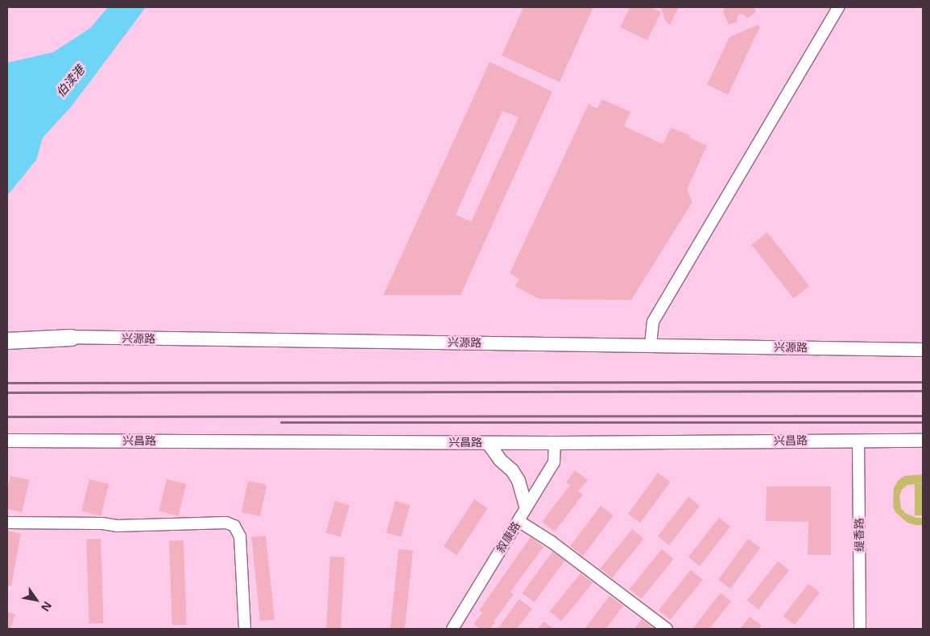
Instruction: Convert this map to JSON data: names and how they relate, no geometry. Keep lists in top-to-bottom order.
{
  "streets": {
    "main road": ["兴源路", "兴昌路"],
    "street": ["缇香路", "叙康路"]
  },
  "crossings": [
    ["兴昌路", "缇香路"],
    ["兴昌路", "叙康路"]
  ],
  "water": ["伯渎港"],
  "north": "bottom right"
}
